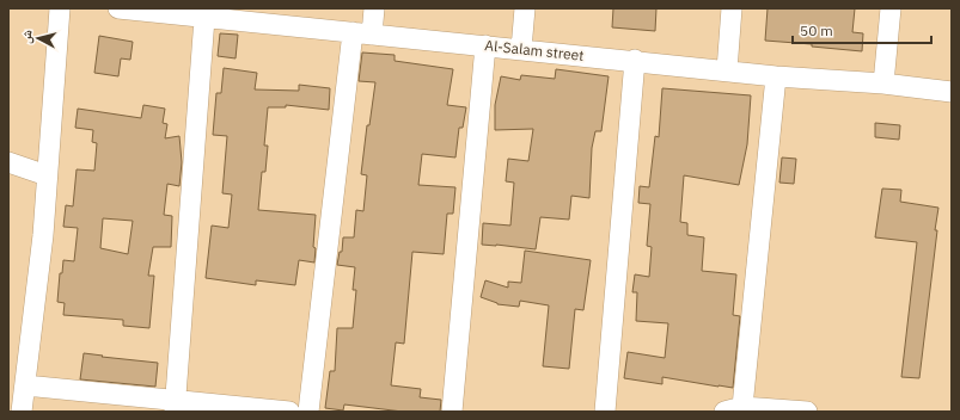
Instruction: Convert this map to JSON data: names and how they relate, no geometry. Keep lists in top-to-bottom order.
{
  "streets": {
    "street": ["Al-Salam street"]
  },
  "scale_bar": "50 m",
  "north": "left"
}
